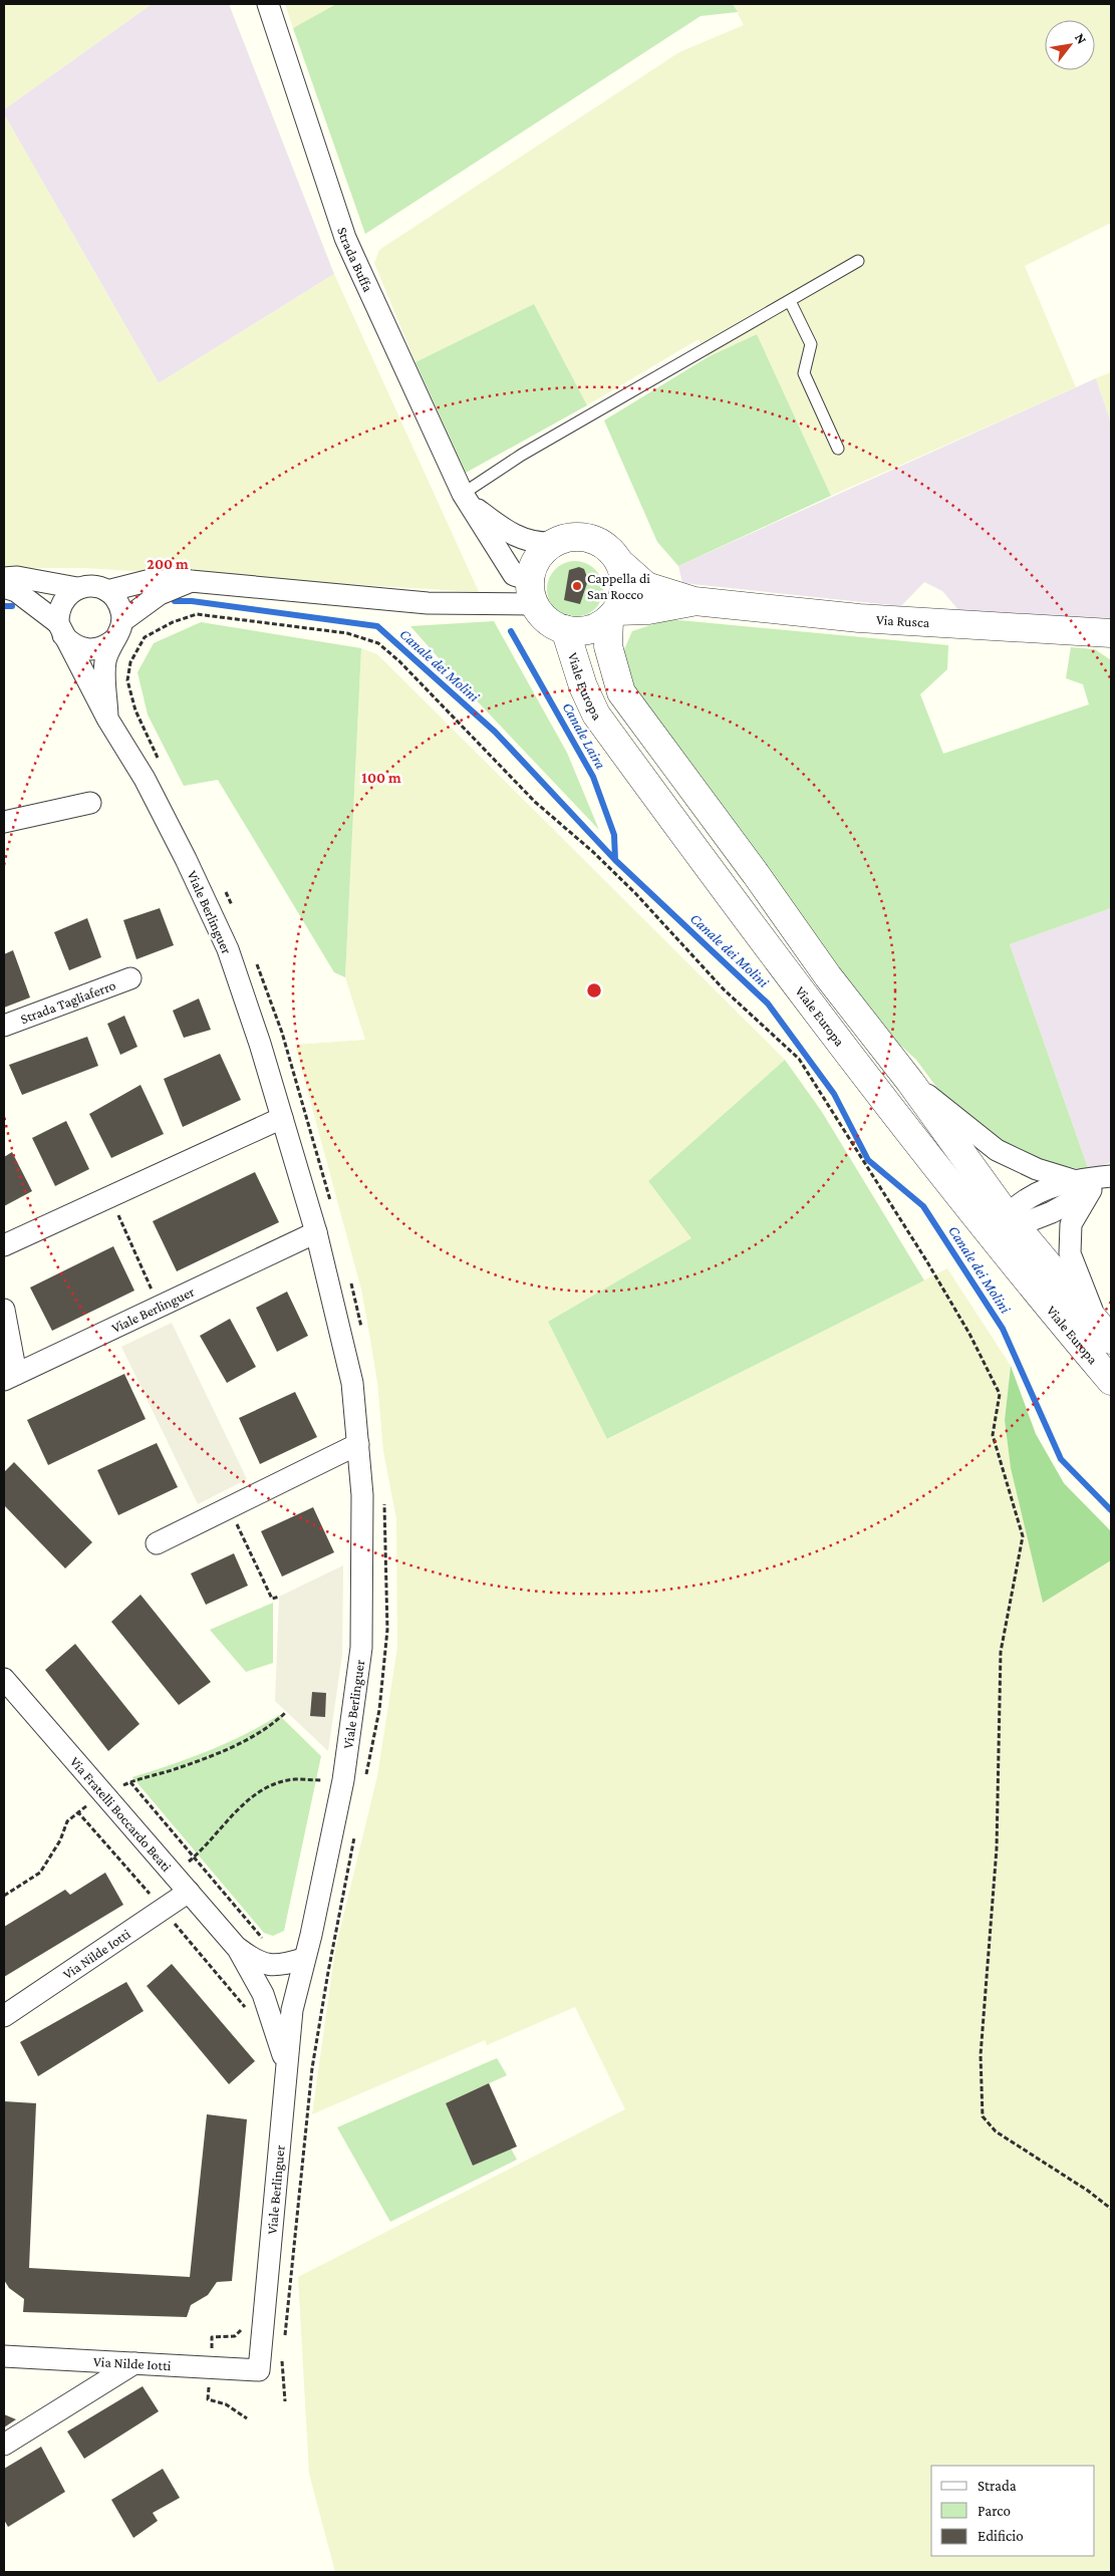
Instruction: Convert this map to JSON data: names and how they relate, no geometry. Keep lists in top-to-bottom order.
{
  "streets": {
    "street": [
      "Strada Buffa",
      "Via Rusca",
      "Viale Europa",
      "Viale Berlinguer",
      "Strada Tagliaferro",
      "Via Fratelli Boccardo Beati",
      "Via Nilde Iotti"
    ]
  },
  "crossings": [
    ["Strada Buffa", "Via Rusca"],
    ["Strada Buffa", "Viale Europa"],
    ["Via Rusca", "Viale Europa"],
    ["Viale Berlinguer", "Via Fratelli Boccardo Beati"],
    ["Viale Berlinguer", "Via Nilde Iotti"],
    ["Via Fratelli Boccardo Beati", "Via Nilde Iotti"]
  ],
  "water": ["Canale dei Molini", "Canale Laira"],
  "places": ["Cappella di San Rocco"],
  "legend": ["Strada", "Parco", "Edificio"],
  "north": "top right",
  "rings": ["200 m", "100 m"]
}
